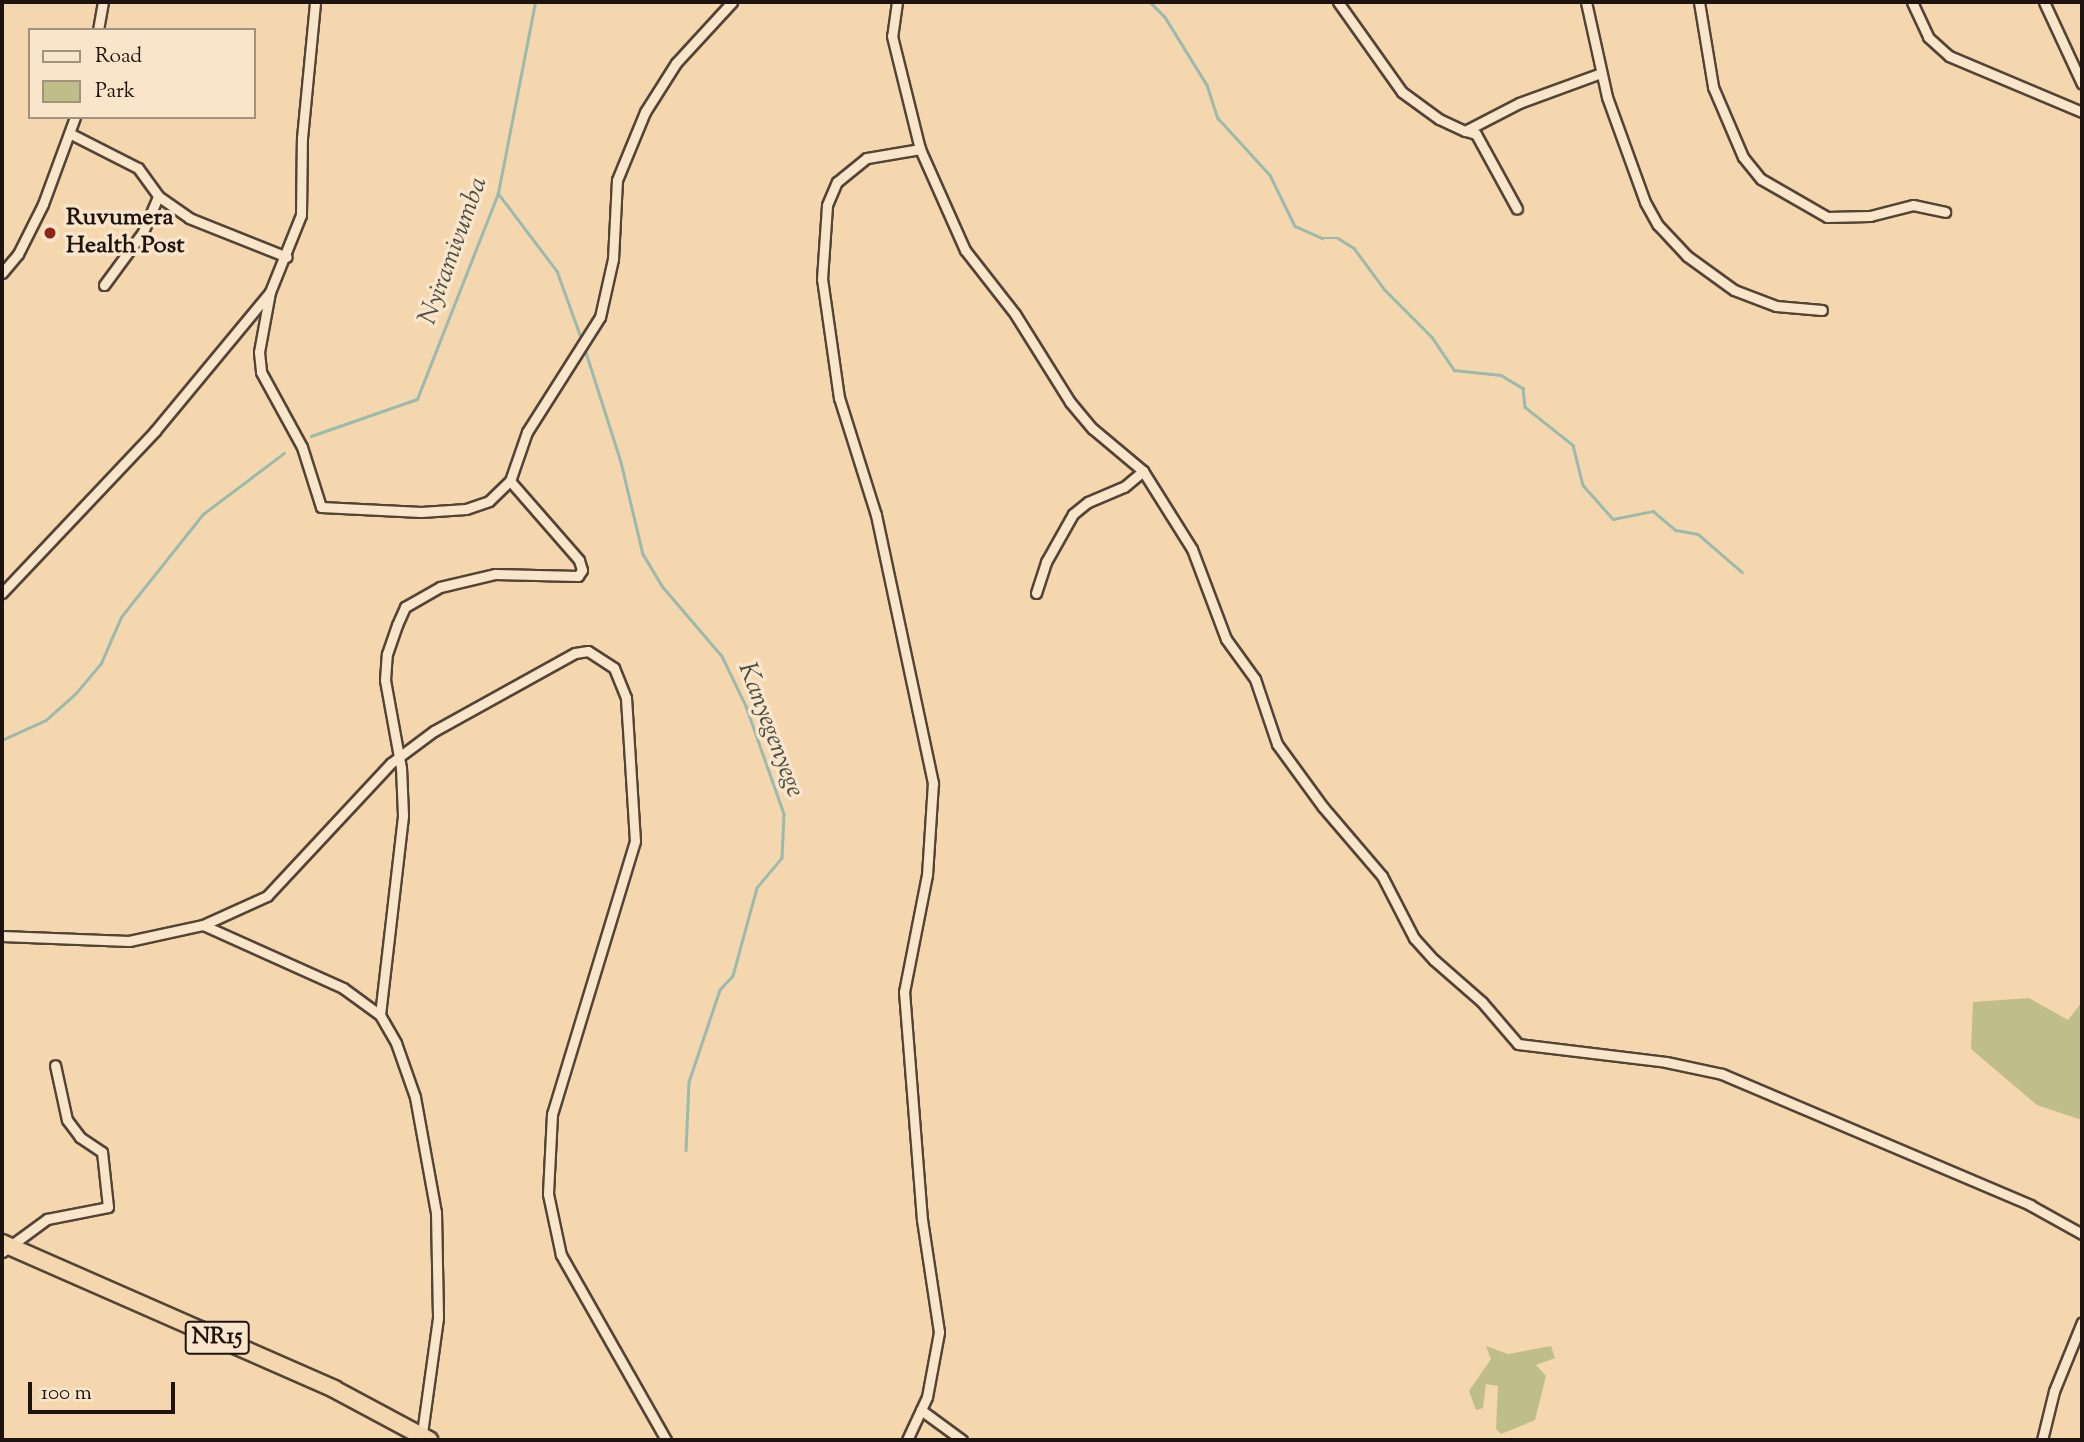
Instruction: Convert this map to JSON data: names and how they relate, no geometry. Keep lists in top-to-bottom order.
{
  "streets": {
    "highway": ["NR15"]
  },
  "water": ["Nyiramivumba", "Kanyegenyege"],
  "places": ["Ruvumera Health Post"],
  "legend": ["Road", "Park"],
  "scale_bar": "100 m"
}
